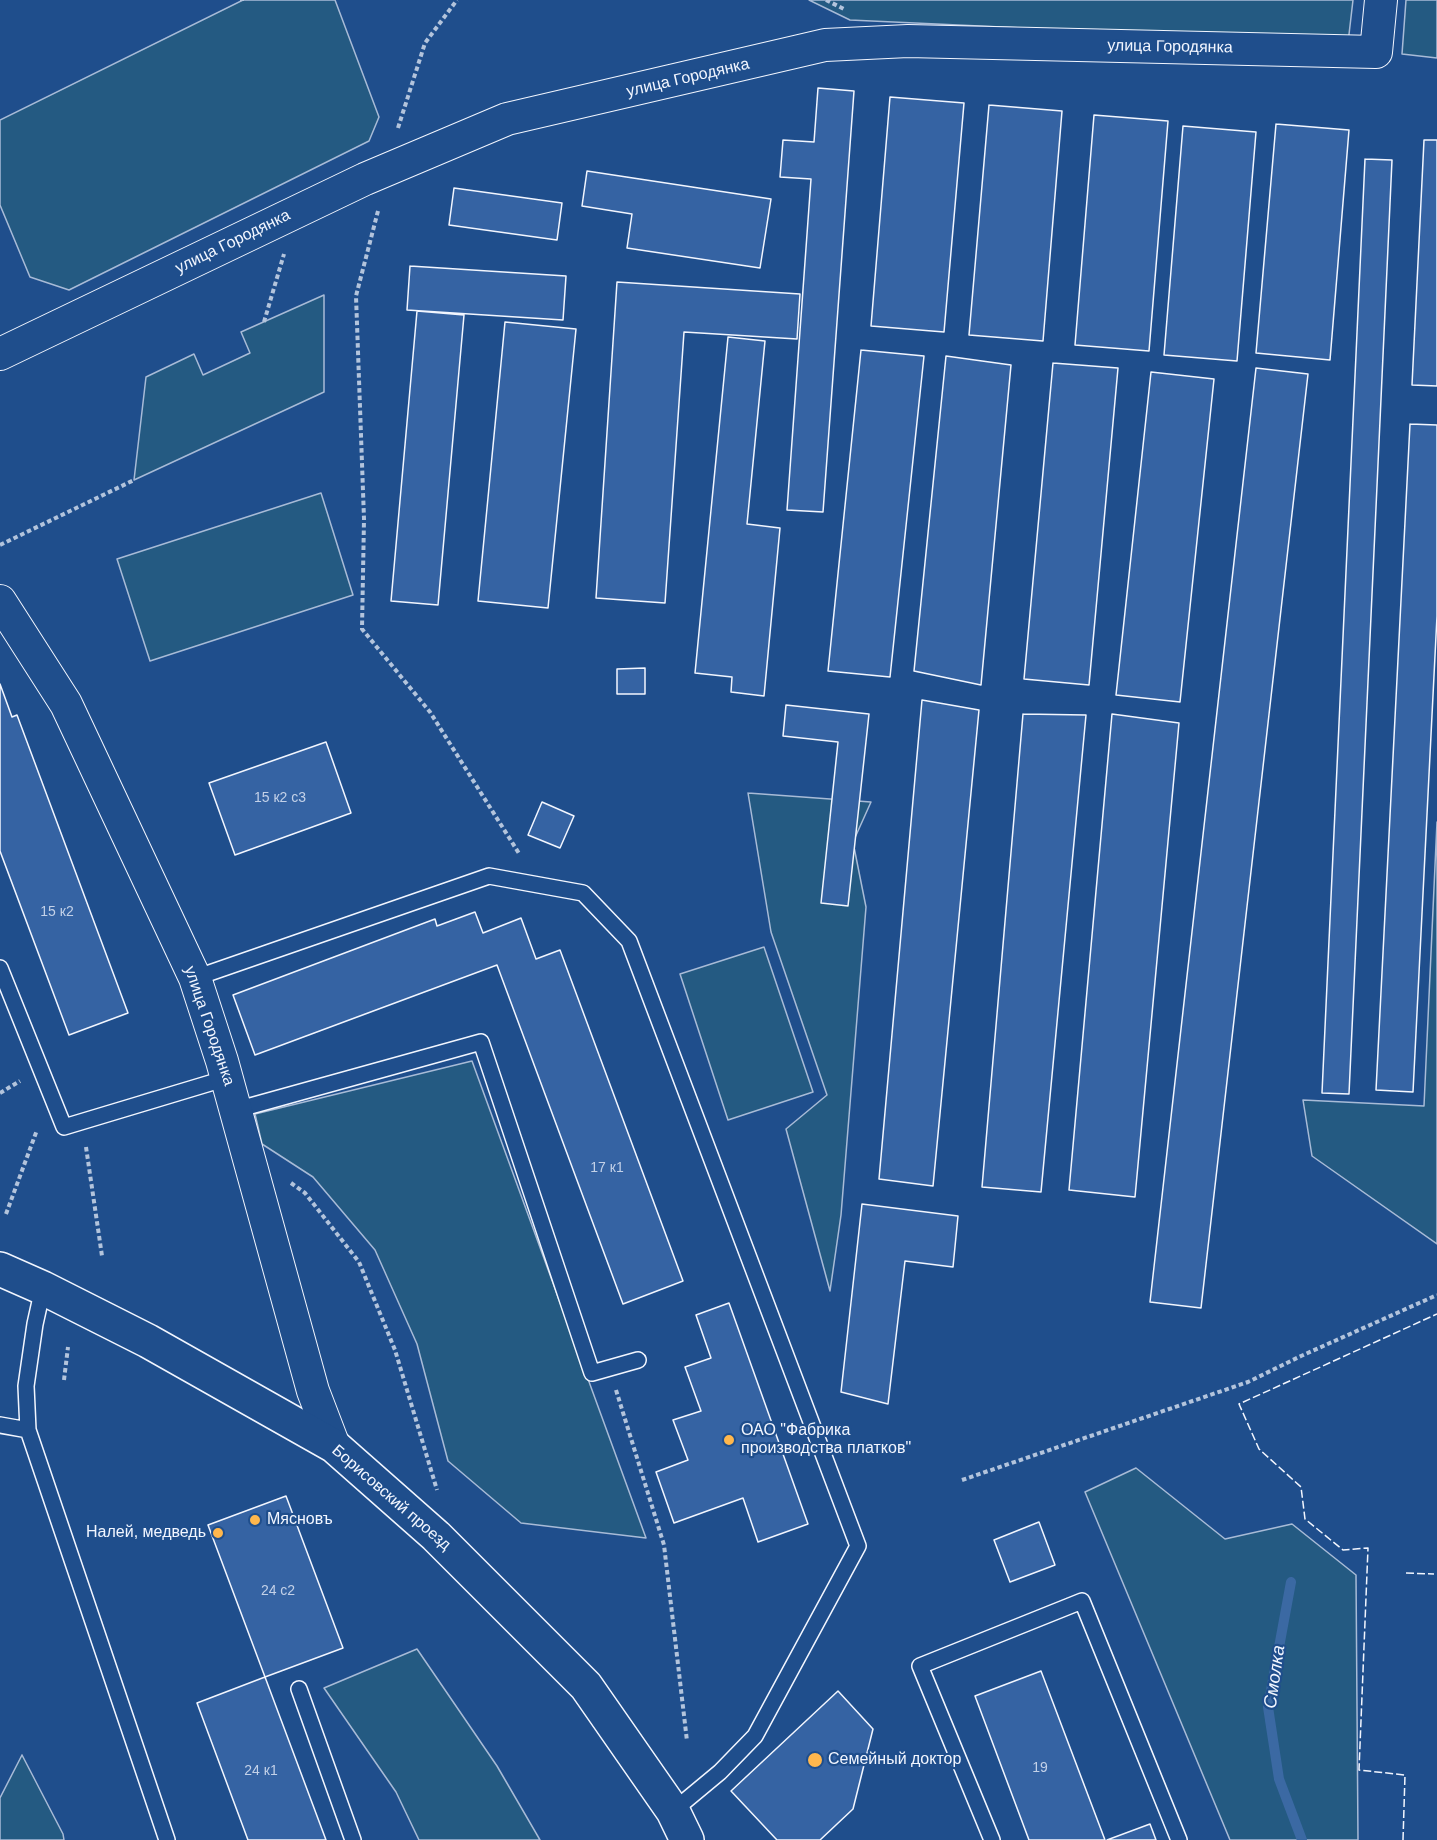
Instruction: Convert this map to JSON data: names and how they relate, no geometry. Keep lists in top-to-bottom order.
{
  "streets": {
    "street": ["улица Городянка", "Борисовский проезд"]
  },
  "crossings": [
    ["улица Городянка", "Борисовский проезд"]
  ],
  "water": ["Смолка"],
  "places": [
    "ОАО \"Фабрика производства платков\"",
    "Мясновъ",
    "Налей, медведь",
    "Семейный доктор"
  ],
  "house_numbers": [
    "15 к2 с3",
    "15 к2",
    "17 к1",
    "24 с2",
    "19",
    "24 к1"
  ]
}
